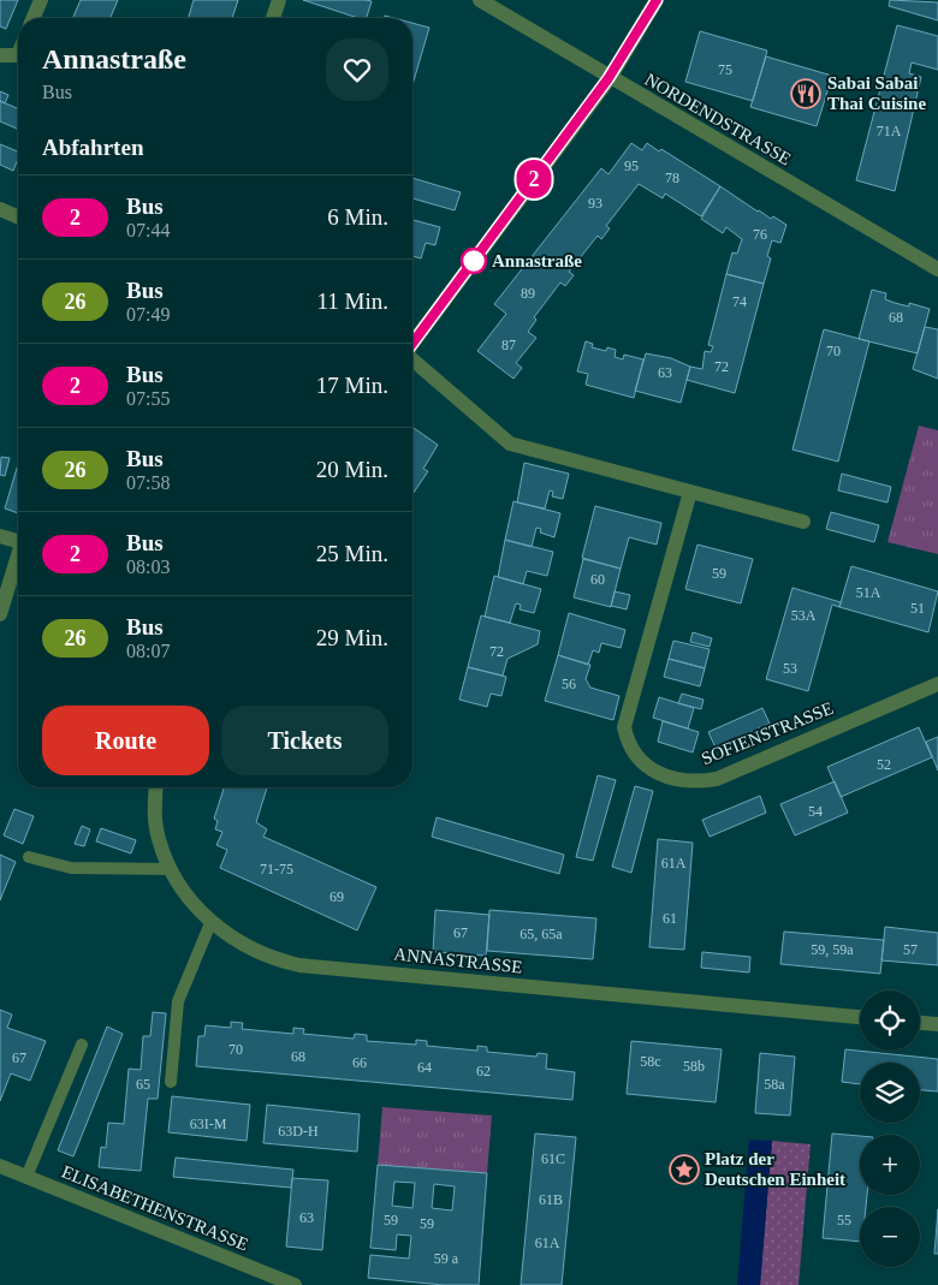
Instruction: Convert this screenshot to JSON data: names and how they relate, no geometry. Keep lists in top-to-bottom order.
{
  "streets": {
    "street": [
      "NORDENDSTRASSE",
      "SOFIENSTRASSE",
      "ANNASTRASSE",
      "ELISABETHENSTRASSE"
    ]
  },
  "places": {
    "restaurant": ["Sabai Sabai Thai Cuisine"],
    "other": ["Annastraße"],
    "place": ["Platz der Deutschen Einheit"]
  },
  "lines": ["bus line 2"],
  "house_numbers": [
    "75",
    "71A",
    "95",
    "78",
    "93",
    "76",
    "89",
    "74",
    "68",
    "87",
    "70",
    "72",
    "63",
    "59",
    "60",
    "51A",
    "51",
    "53A",
    "72",
    "53",
    "56",
    "52",
    "54",
    "61A",
    "71-75",
    "69",
    "61",
    "67",
    "65, 65a",
    "59, 59a",
    "57",
    "70",
    "68",
    "67",
    "58c",
    "66",
    "58b",
    "64",
    "62",
    "65",
    "58a",
    "63I-M",
    "63D-H",
    "61C",
    "61B",
    "63",
    "59",
    "55",
    "59",
    "61A",
    "59 a"
  ],
  "page": {
    "on_map": "2",
    "heading": [
      ["Annastraße", "Bus"],
      "Abfahrten"
    ],
    "list": [
      {
        "mark": "2",
        "name": "Bus",
        "note": "07:44",
        "value": "6 Min."
      },
      {
        "mark": "26",
        "name": "Bus",
        "note": "07:49",
        "value": "11 Min."
      },
      {
        "mark": "2",
        "name": "Bus",
        "note": "07:55",
        "value": "17 Min."
      },
      {
        "mark": "26",
        "name": "Bus",
        "note": "07:58",
        "value": "20 Min."
      },
      {
        "mark": "2",
        "name": "Bus",
        "note": "08:03",
        "value": "25 Min."
      },
      {
        "mark": "26",
        "name": "Bus",
        "note": "08:07",
        "value": "29 Min."
      }
    ],
    "buttons": ["Route", "Tickets"],
    "map_buttons": ["+", "−"]
  }
}
